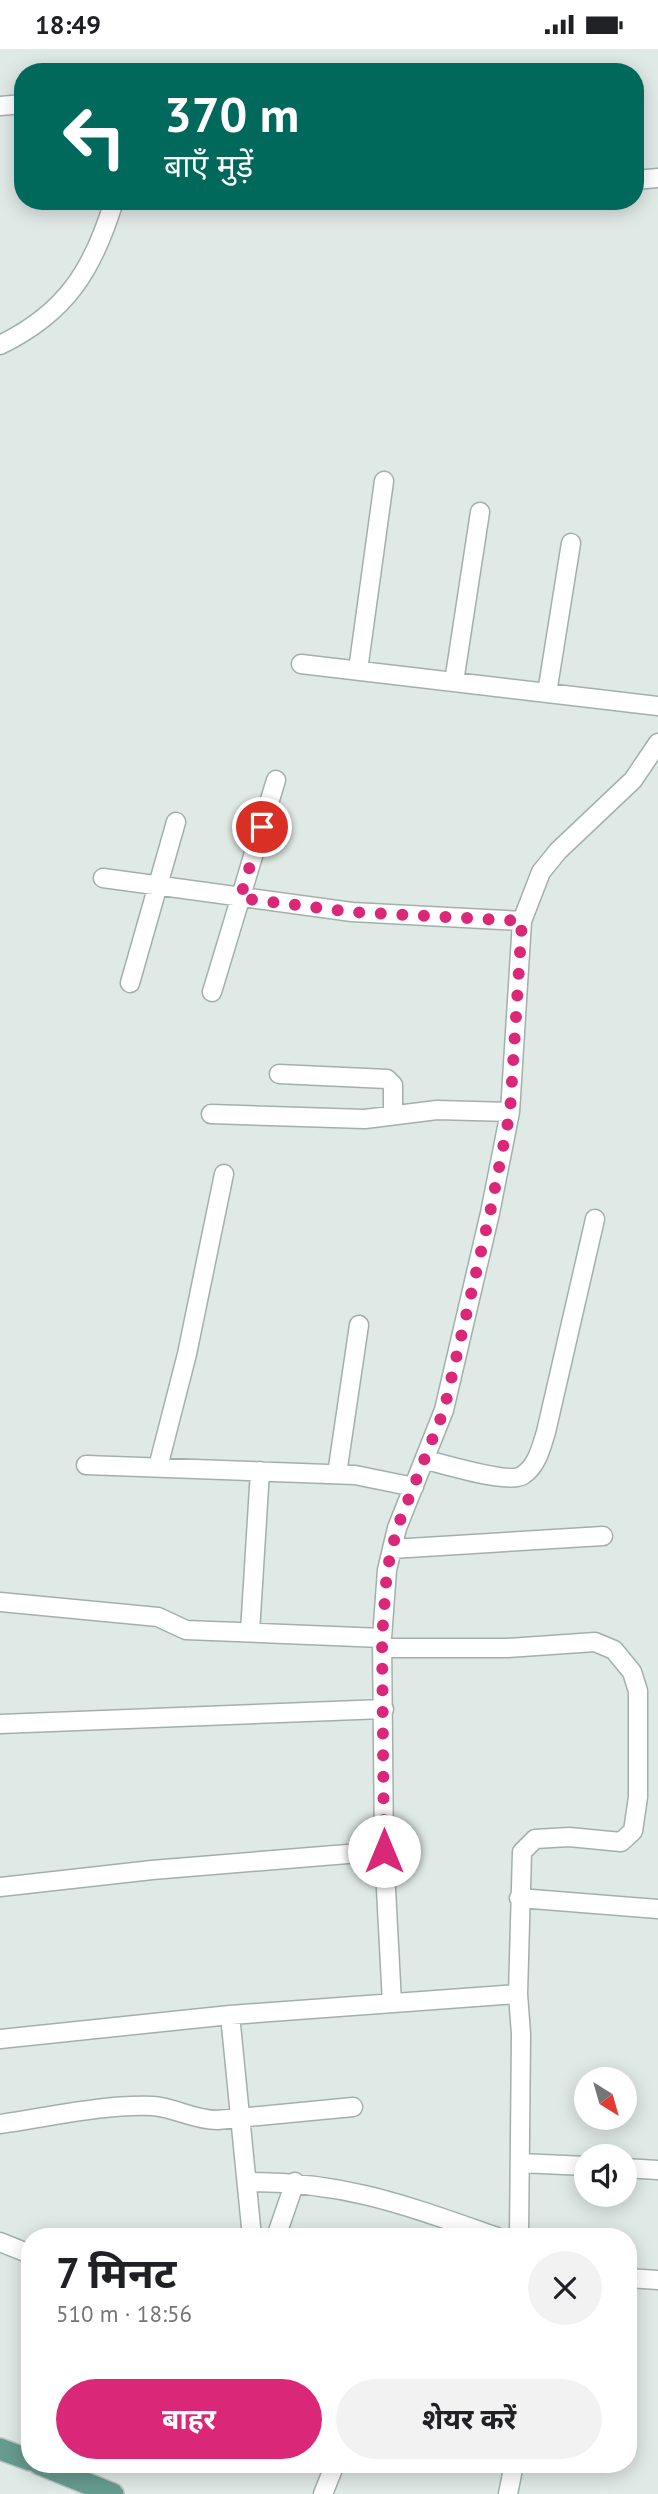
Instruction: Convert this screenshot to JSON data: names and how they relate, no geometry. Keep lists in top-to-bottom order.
{
  "north": "bottom right",
  "page": {
    "status": "18:49",
    "turn": ["370 m", "बाएँ मुड़ें"],
    "heading": ["7 मिनट", "510 m · 18:56"],
    "buttons": ["बाहर", "शेयर करें"]
  }
}
